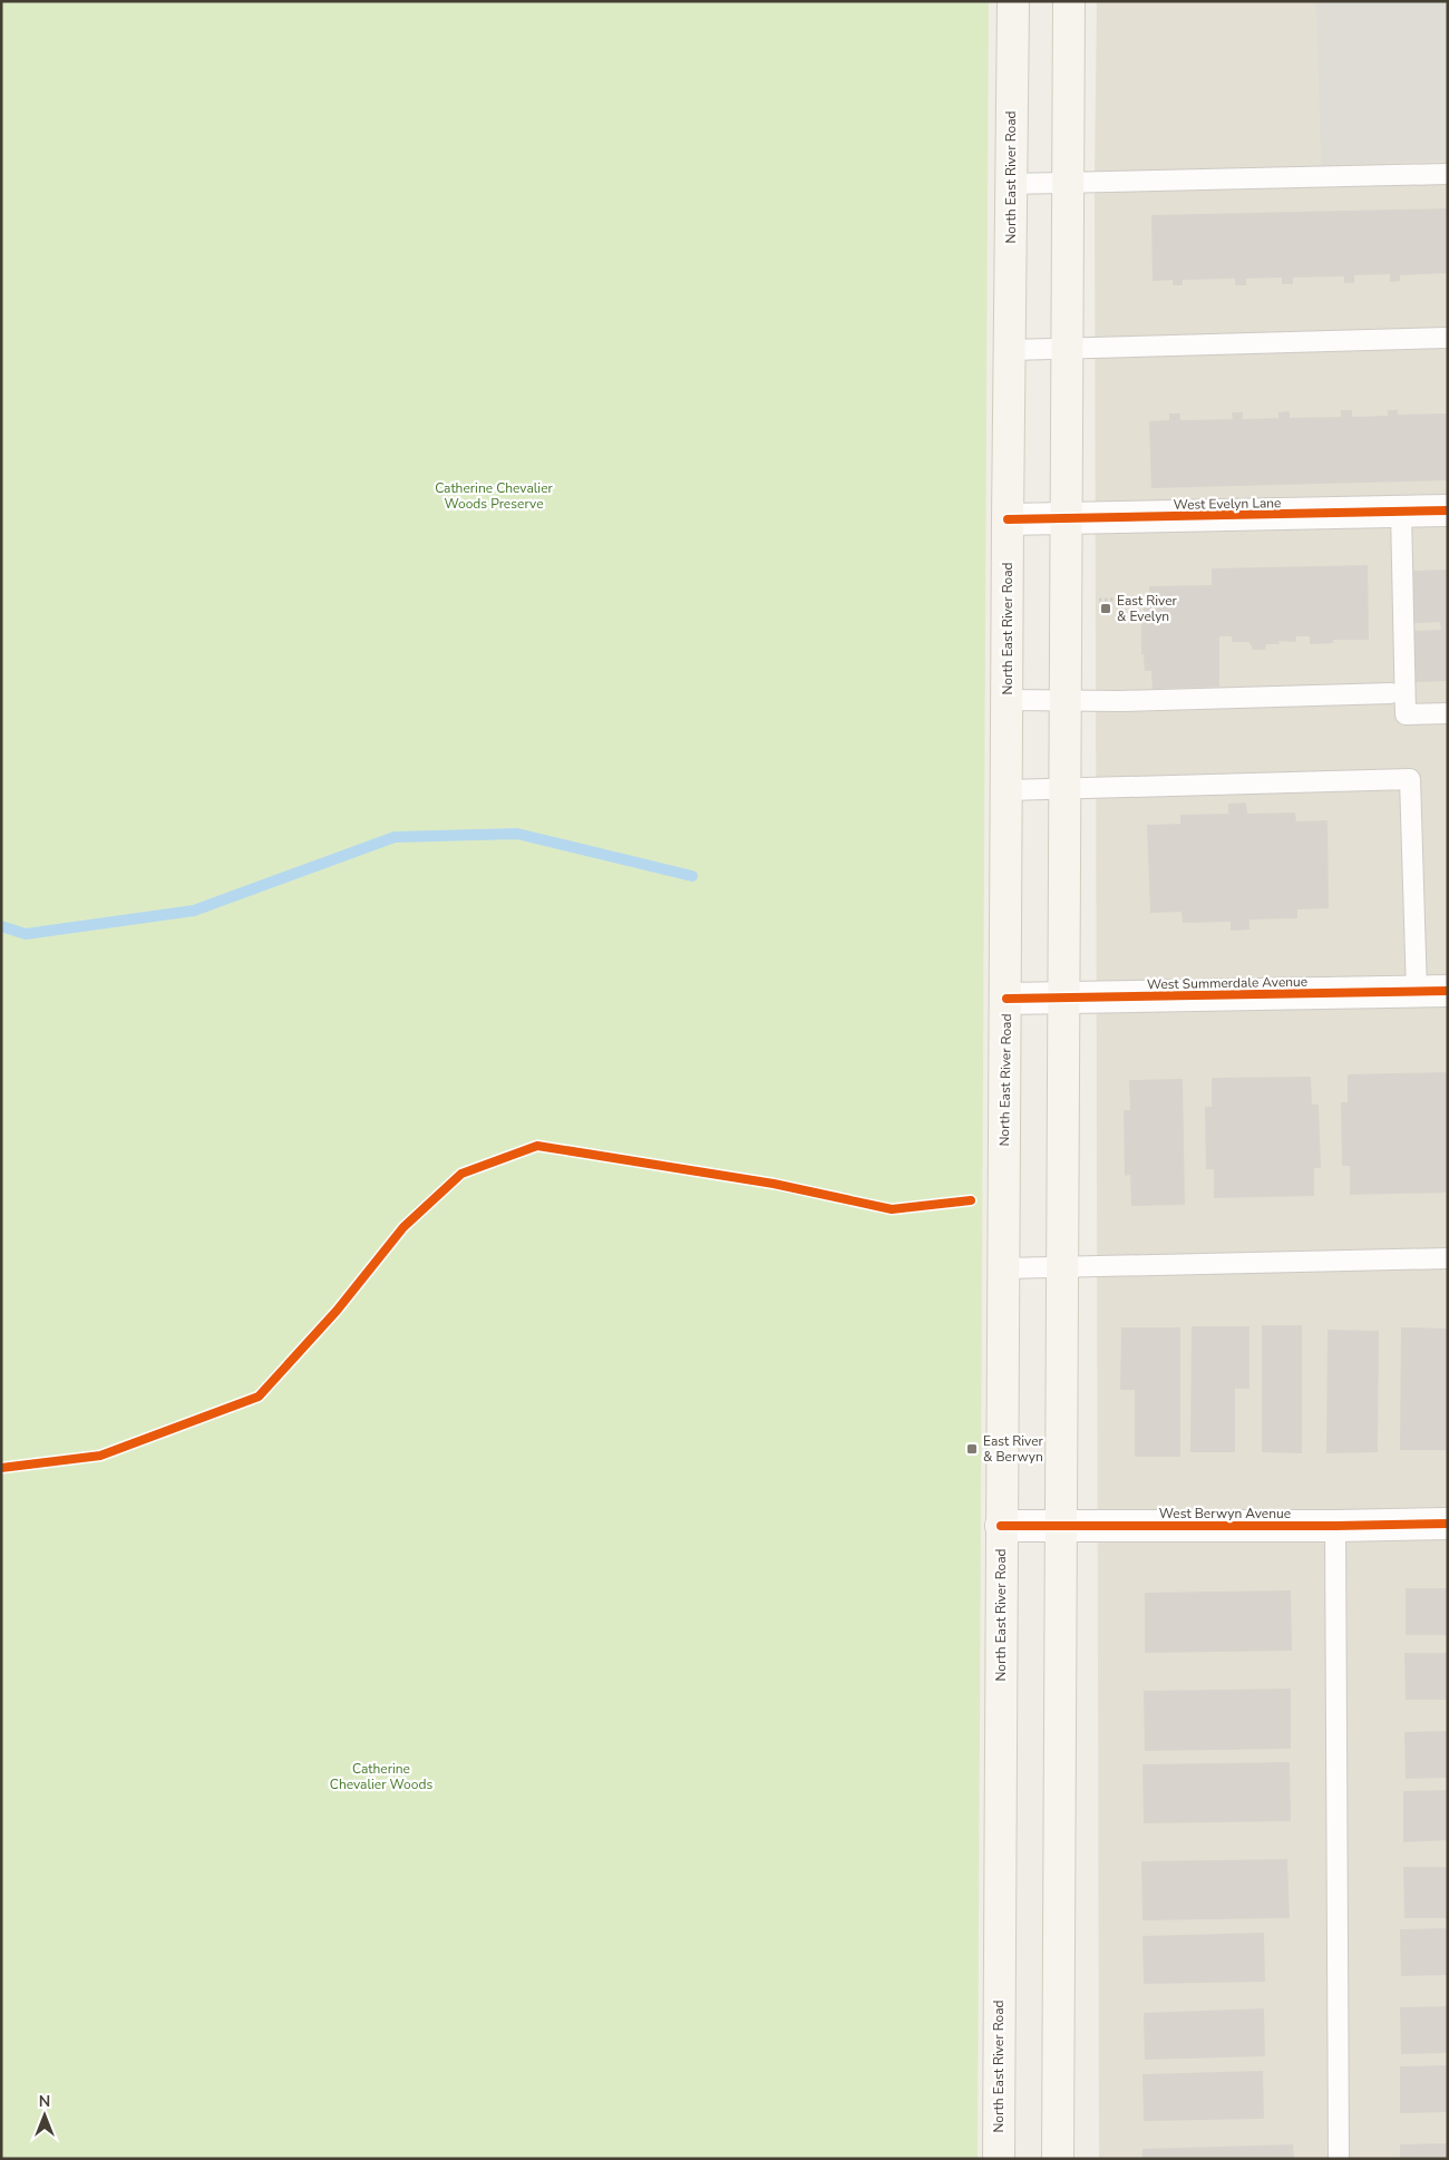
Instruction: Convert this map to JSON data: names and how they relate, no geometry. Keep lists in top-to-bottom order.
{
  "streets": {
    "main road": ["North East River Road"],
    "street": ["West Evelyn Lane", "West Summerdale Avenue", "West Berwyn Avenue"]
  },
  "crossings": [
    ["North East River Road", "West Evelyn Lane"],
    ["North East River Road", "West Summerdale Avenue"],
    ["North East River Road", "West Berwyn Avenue"]
  ],
  "parks": ["Catherine Chevalier Woods Preserve", "Catherine Chevalier Woods"],
  "places": {
    "transit": ["East River & Evelyn", "East River & Berwyn"]
  },
  "north": "top"
}
